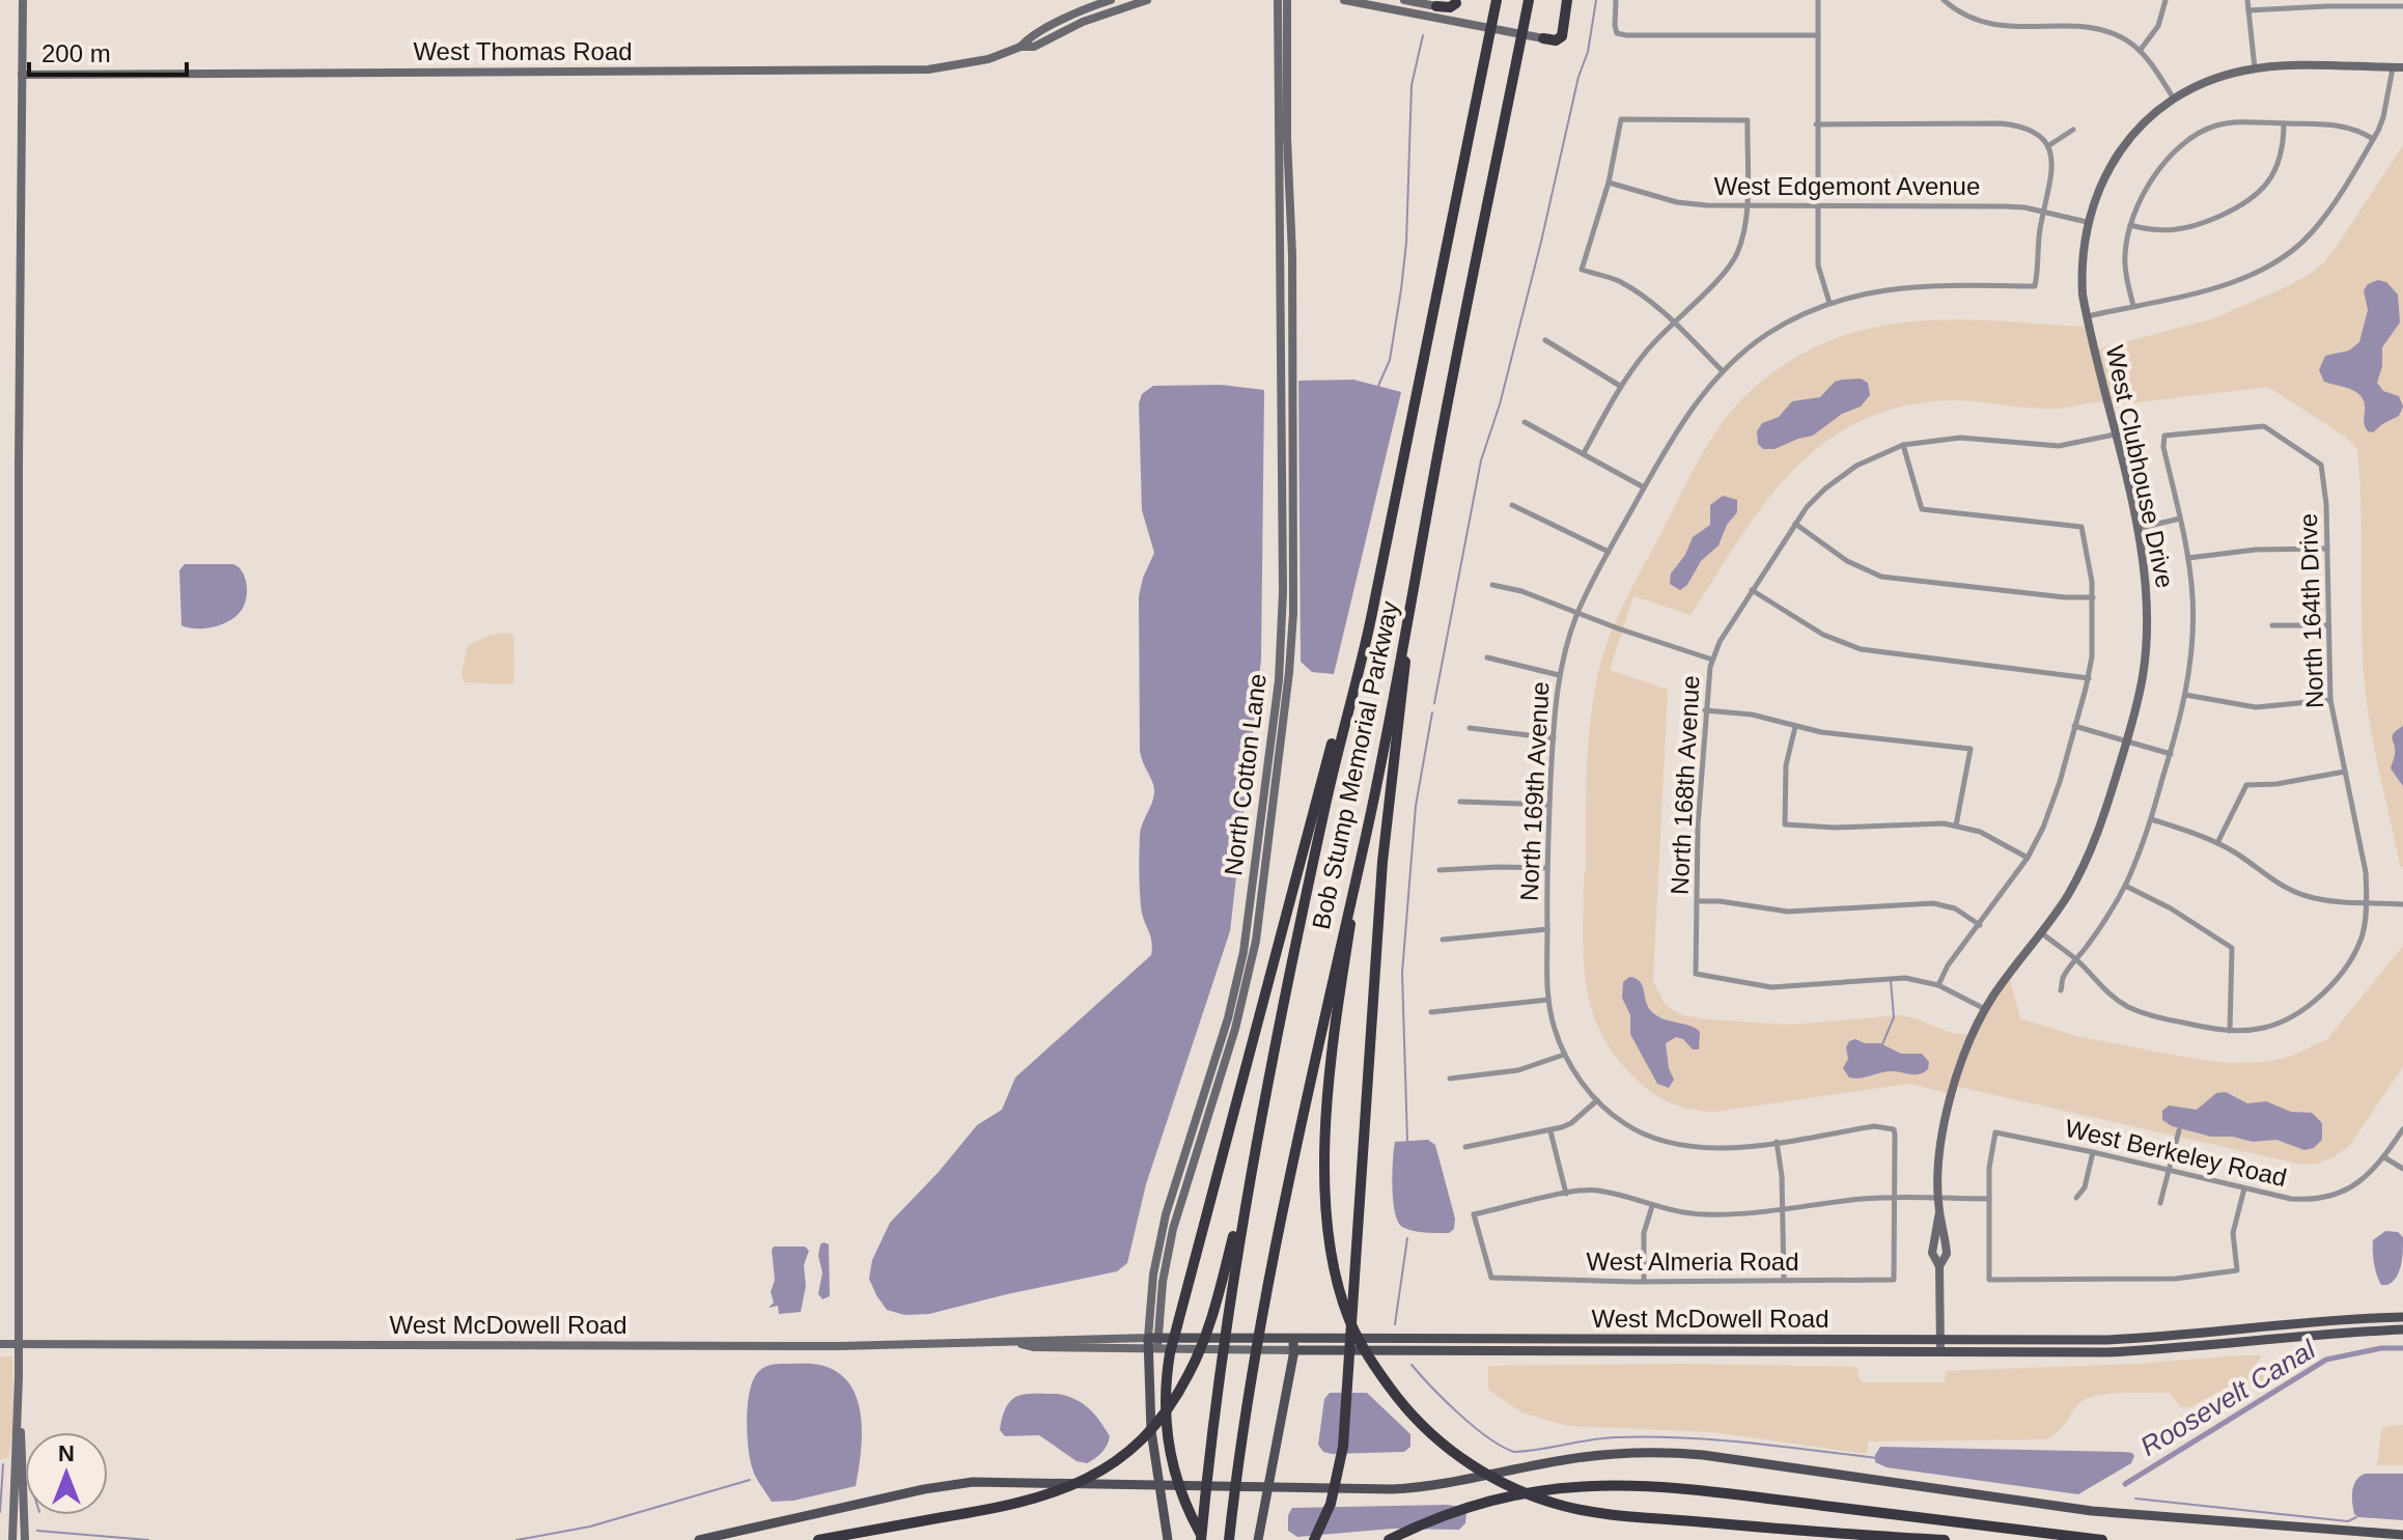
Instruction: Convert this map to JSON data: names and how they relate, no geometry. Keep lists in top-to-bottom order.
{
  "streets": {
    "highway": ["Bob Stump Memorial Parkway"],
    "main road": [
      "West Thomas Road",
      "West Clubhouse Drive",
      "North Cotton Lane",
      "West McDowell Road"
    ],
    "street": [
      "West Edgemont Avenue",
      "North 164th Drive",
      "North 168th Avenue",
      "North 169th Avenue",
      "West Berkeley Road",
      "West Almeria Road"
    ]
  },
  "crossings": [
    ["West Edgemont Avenue", "West Clubhouse Drive"],
    ["West Edgemont Avenue", "North 169th Avenue"],
    ["West Clubhouse Drive", "North 164th Drive"],
    ["West Clubhouse Drive", "North 168th Avenue"],
    ["West Clubhouse Drive", "West McDowell Road"],
    ["North Cotton Lane", "West McDowell Road"]
  ],
  "water": ["Roosevelt Canal"],
  "scale_bar": "200 m",
  "north": "top"
}
